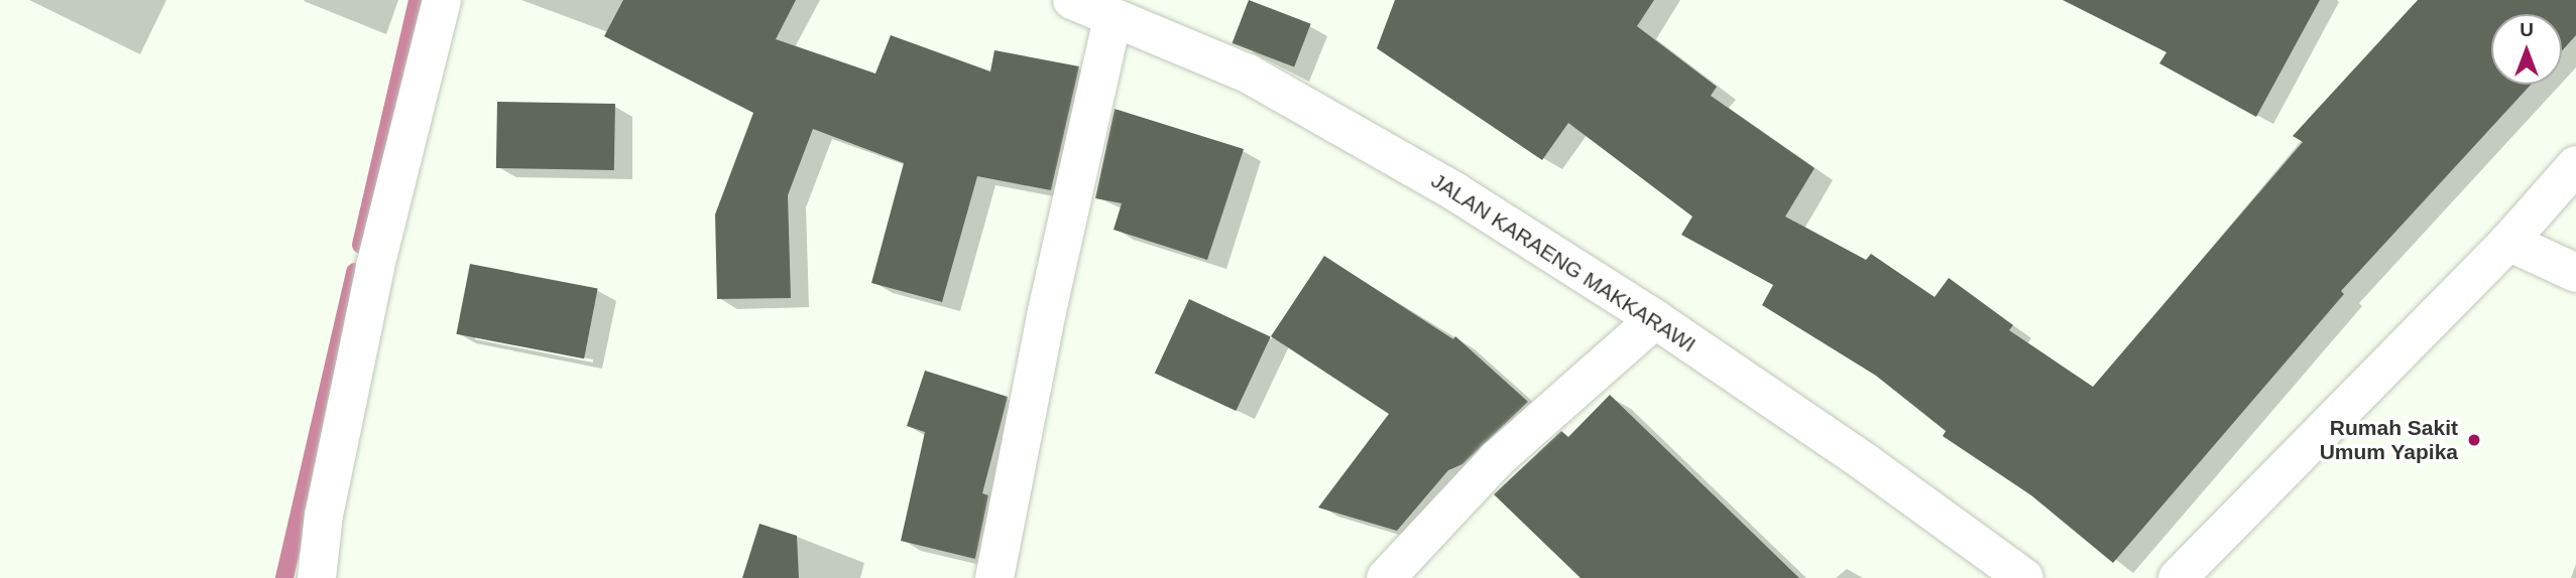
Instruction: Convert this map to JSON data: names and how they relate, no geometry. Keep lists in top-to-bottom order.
{
  "streets": {
    "street": ["JALAN KARAENG MAKKARAWI"]
  },
  "places": ["Rumah Sakit Umum Yapika"],
  "north": "top"
}
